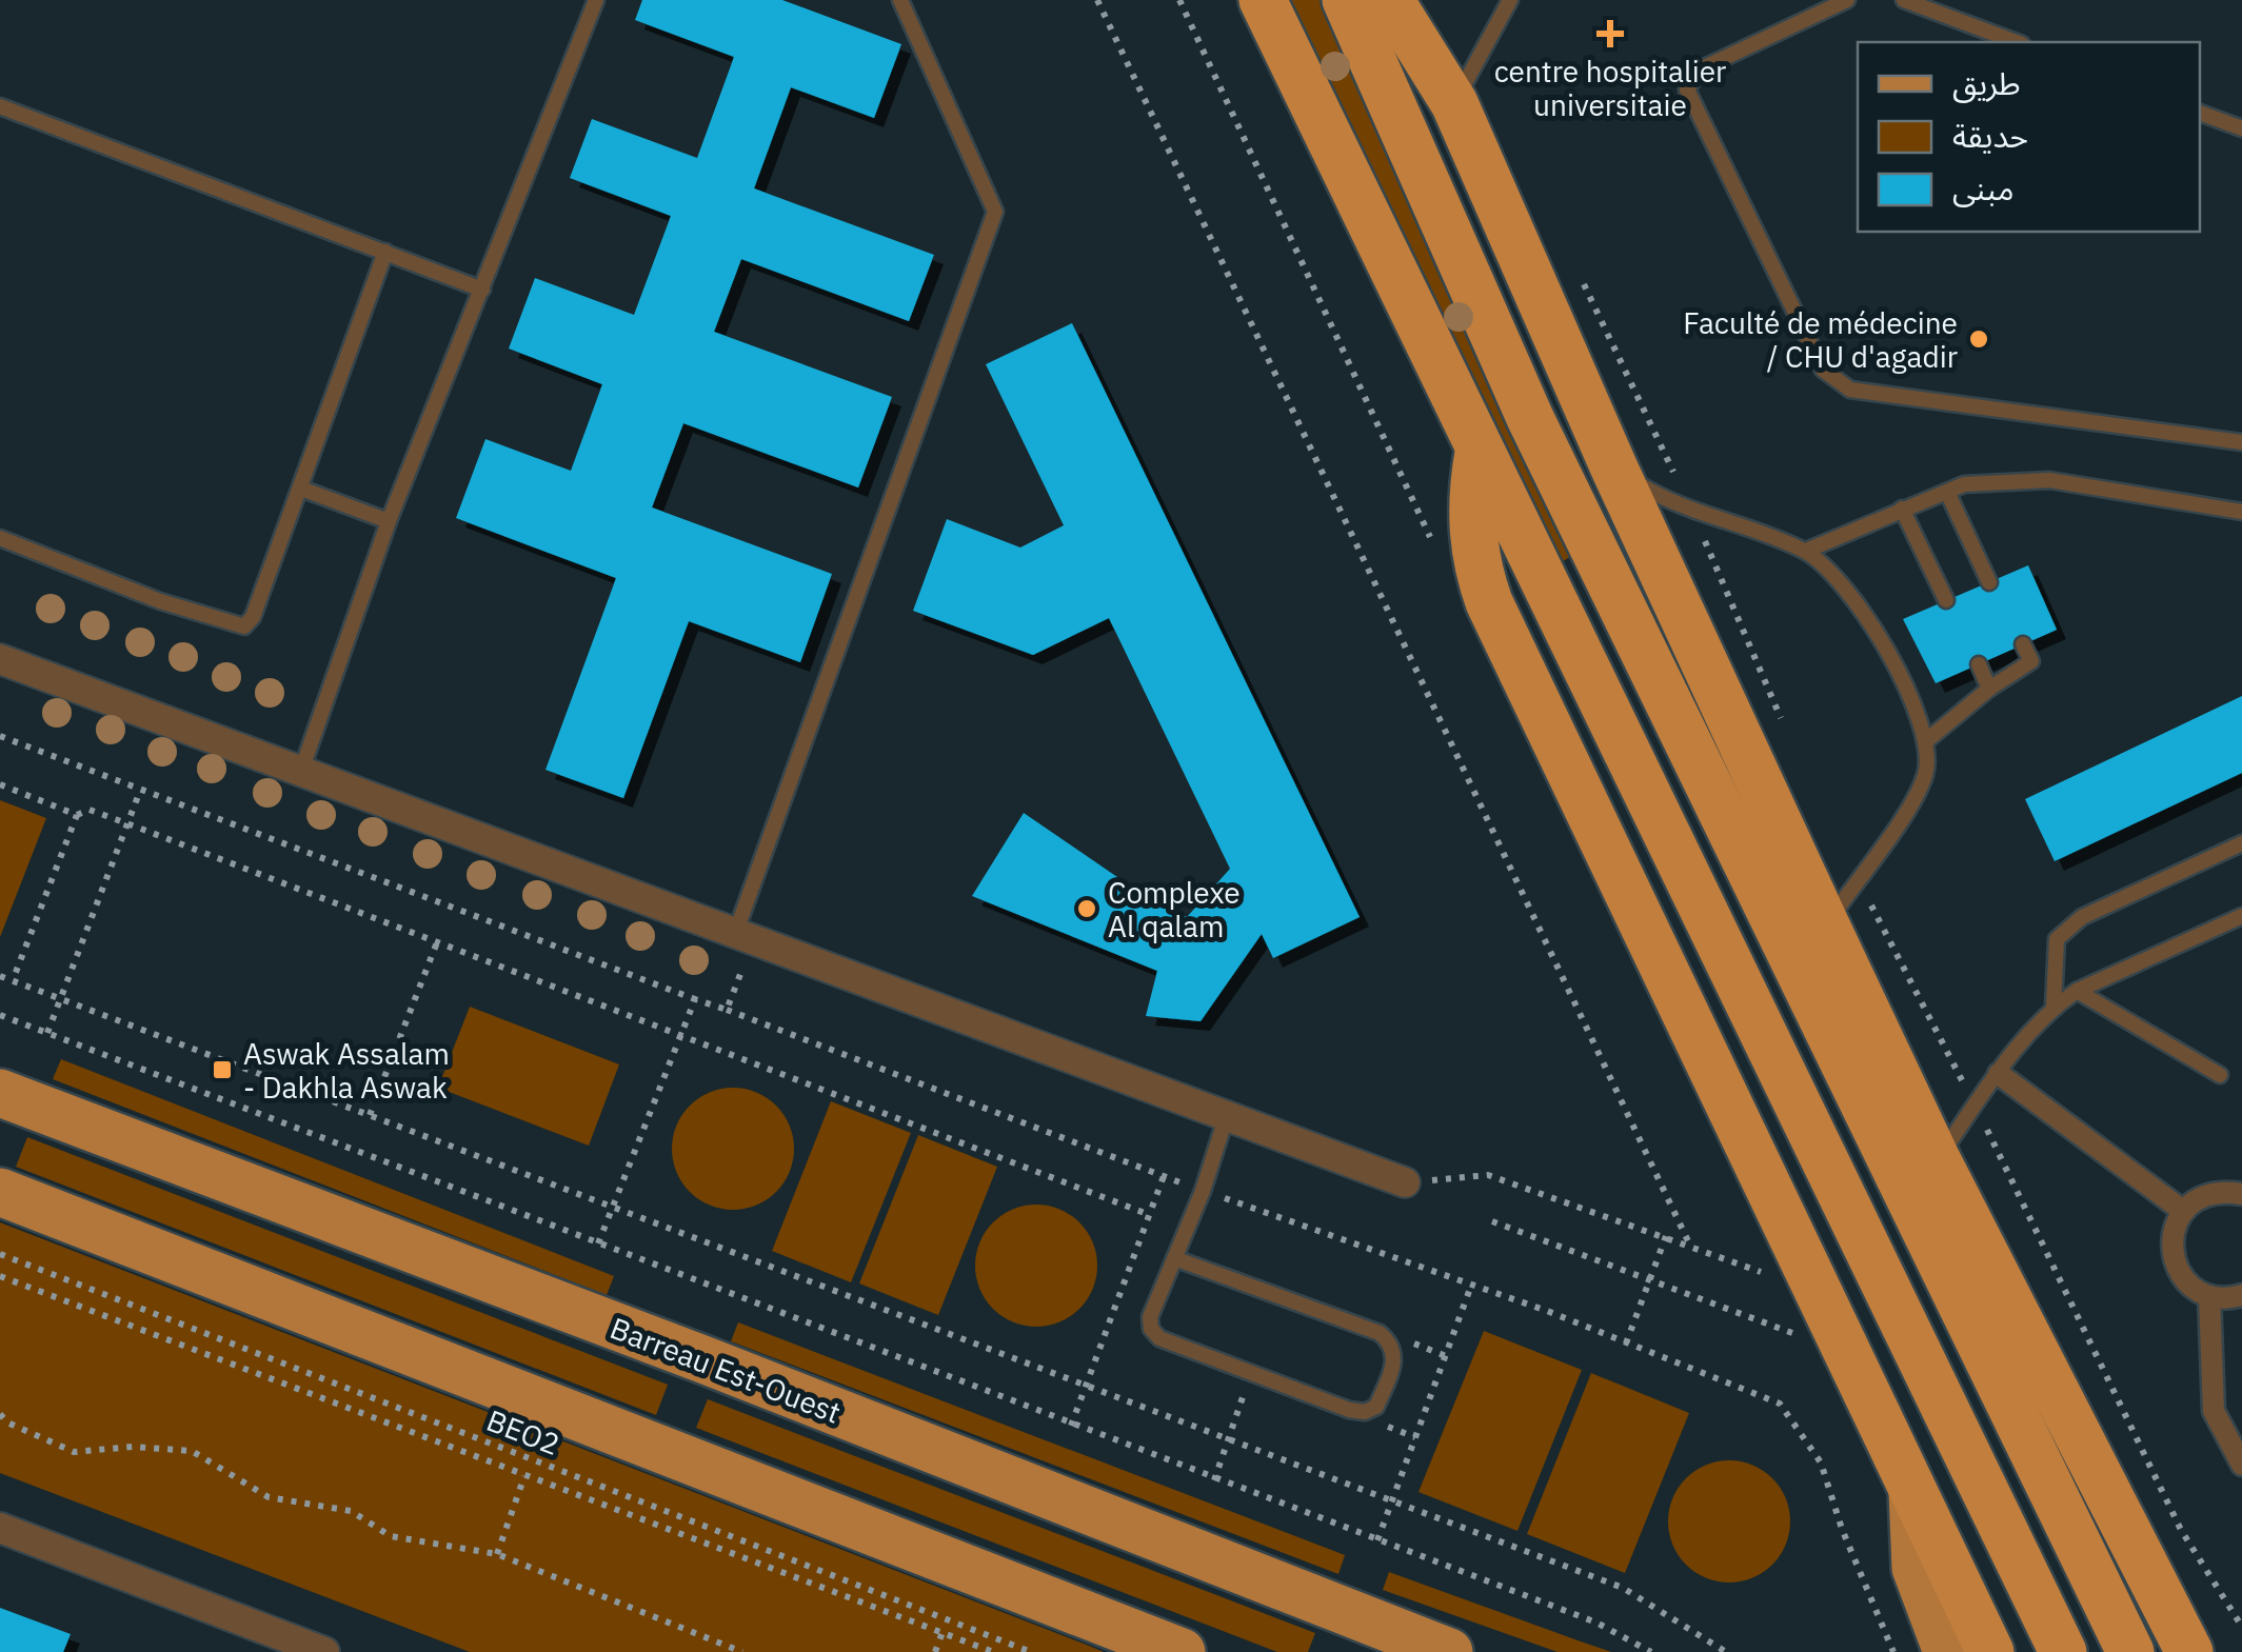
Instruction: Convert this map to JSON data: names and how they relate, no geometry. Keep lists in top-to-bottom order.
{
  "streets": {
    "main road": ["Barreau Est-Ouest"],
    "path": ["BEO2"]
  },
  "places": {
    "health": ["centre hospitalier universitaie"],
    "other": ["Faculté de médecine / CHU d'agadir", "Complexe Al qalam"],
    "transit": ["Aswak Assalam - Dakhla Aswak"]
  },
  "legend": ["طريق", "حديقة", "مبنى"]
}
